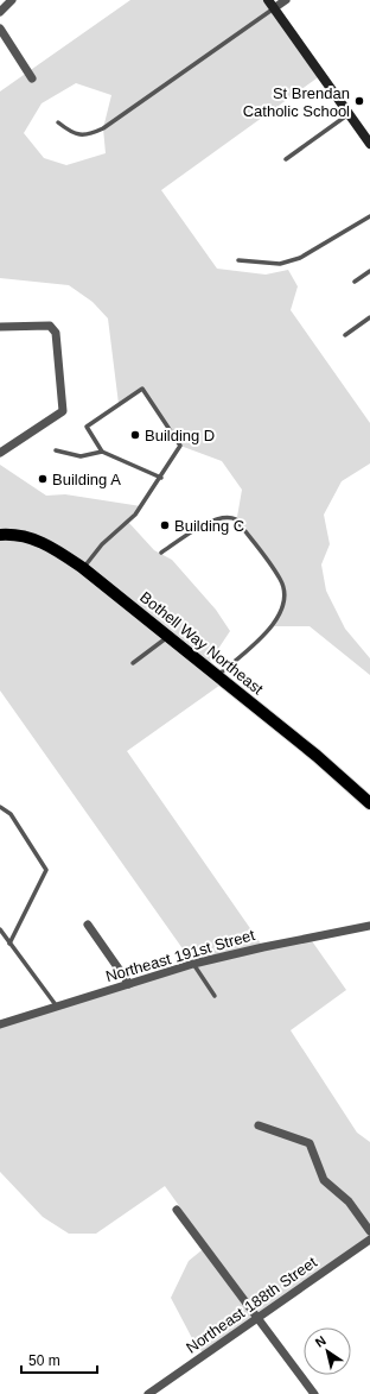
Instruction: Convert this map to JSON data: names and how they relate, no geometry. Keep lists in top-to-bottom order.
{
  "streets": {
    "main road": ["Bothell Way Northeast"],
    "street": ["Northeast 191st Street", "Northeast 188th Street"]
  },
  "places": [
    "St Brendan Catholic School",
    "Building D",
    "Building A",
    "Building C"
  ],
  "scale_bar": "50 m",
  "north": "top left"
}
